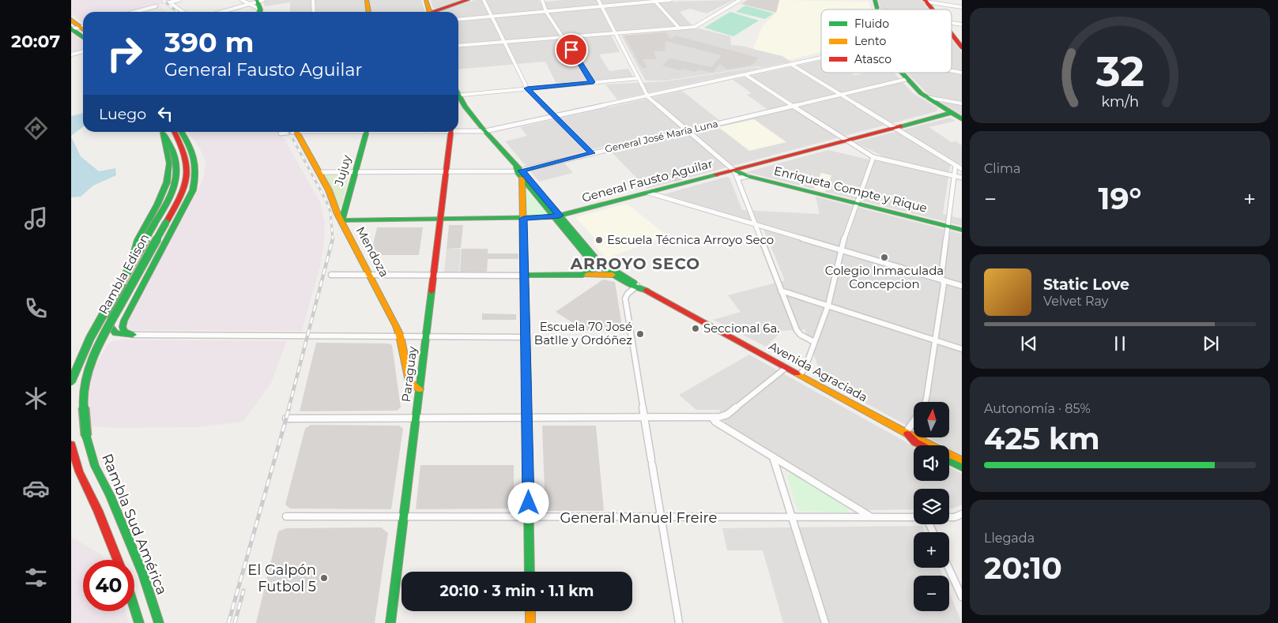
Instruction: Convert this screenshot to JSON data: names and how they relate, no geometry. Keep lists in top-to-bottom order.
{
  "streets": {
    "main road": [
      "Jujuy",
      "General Fausto Aguilar",
      "Enriqueta Compte y Rique",
      "Mendoza",
      "Rambla Edison",
      "Avenida Agraciada",
      "Paraguay",
      "Rambla Sud América"
    ],
    "street": ["General José María Luna", "General Manuel Freire"]
  },
  "crossings": [
    ["General José María Luna", "Jujuy"],
    ["General José María Luna", "Mendoza"],
    ["General José María Luna", "Avenida Agraciada"],
    ["General José María Luna", "Paraguay"],
    ["Jujuy", "General Fausto Aguilar"],
    ["Jujuy", "Mendoza"],
    ["General Fausto Aguilar", "Enriqueta Compte y Rique"],
    ["General Fausto Aguilar", "Mendoza"],
    ["General Fausto Aguilar", "Avenida Agraciada"],
    ["General Fausto Aguilar", "Paraguay"],
    ["Mendoza", "Paraguay"],
    ["Rambla Edison", "Rambla Sud América"],
    ["Paraguay", "General Manuel Freire"]
  ],
  "districts": ["ARROYO SECO"],
  "places": [
    "Escuela Técnica Arroyo Seco",
    "Colegio Inmaculada Concepcion",
    "Seccional 6a.",
    "Escuela 70 José Batlle y Ordóñez",
    "El Galpón Futbol 5"
  ],
  "legend": ["Fluido", "Lento", "Atasco"],
  "north": "top",
  "page": {
    "tabs": "20:07",
    "turn": ["390 m", "General Fausto Aguilar"],
    "then": "Luego",
    "tile": [
      "Clima",
      ["Autonomía · 85%", "425 km"],
      ["Llegada", "20:10"]
    ],
    "heat": ["−", "19°", "+"],
    "song": ["Static Love", "Velvet Ray"],
    "map_buttons": ["+", "−"],
    "limit": "40",
    "trip": "20:10 · 3 min · 1.1 km",
    "gauge": ["32", "km/h"]
  }
}
